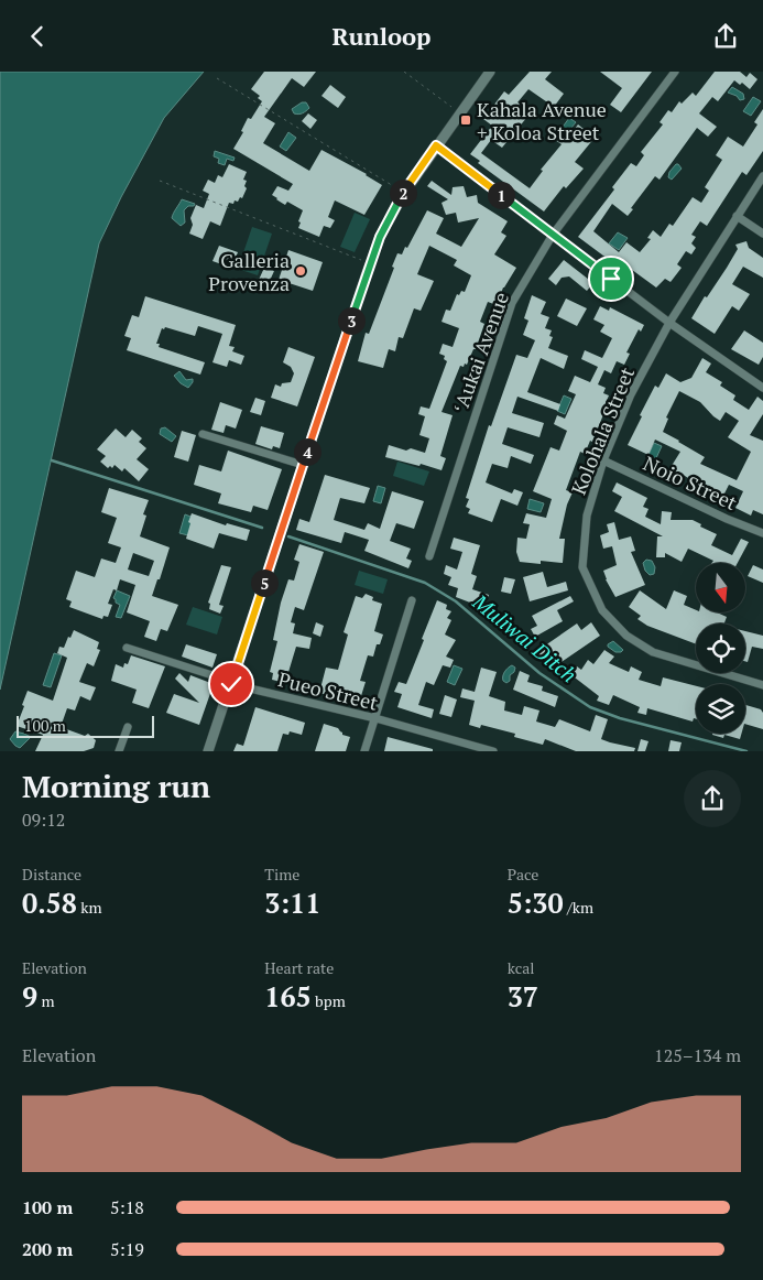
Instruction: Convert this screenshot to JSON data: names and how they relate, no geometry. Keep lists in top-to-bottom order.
{
  "streets": {
    "street": [
      "ʻAukai Avenue",
      "Kolohala Street",
      "Noio Street",
      "Pueo Street"
    ]
  },
  "crossings": [
    ["Kolohala Street", "Noio Street"]
  ],
  "water": ["Muliwai Ditch"],
  "places": {
    "transit": ["Kahala Avenue + Koloa Street"],
    "other": ["Galleria Provenza"]
  },
  "scale_bar": "100 m",
  "north": "bottom",
  "page": {
    "header": "Runloop",
    "pins": [
      "2",
      "1",
      "3",
      "4",
      "5"
    ],
    "scale": "100 m",
    "heading": ["Morning run", "09:12"],
    "stats": [
      ["Distance", "0.58 km"],
      ["Time", "3:11"],
      ["Pace", "5:30 /km"],
      ["Elevation", "9 m"],
      ["Heart rate", "165 bpm"],
      ["kcal", "37"]
    ],
    "chart": ["Elevation", "125–134 m"],
    "list": [
      {
        "name": "100 m",
        "note": "5:18"
      },
      {
        "name": "200 m",
        "note": "5:19"
      }
    ]
  }
}
